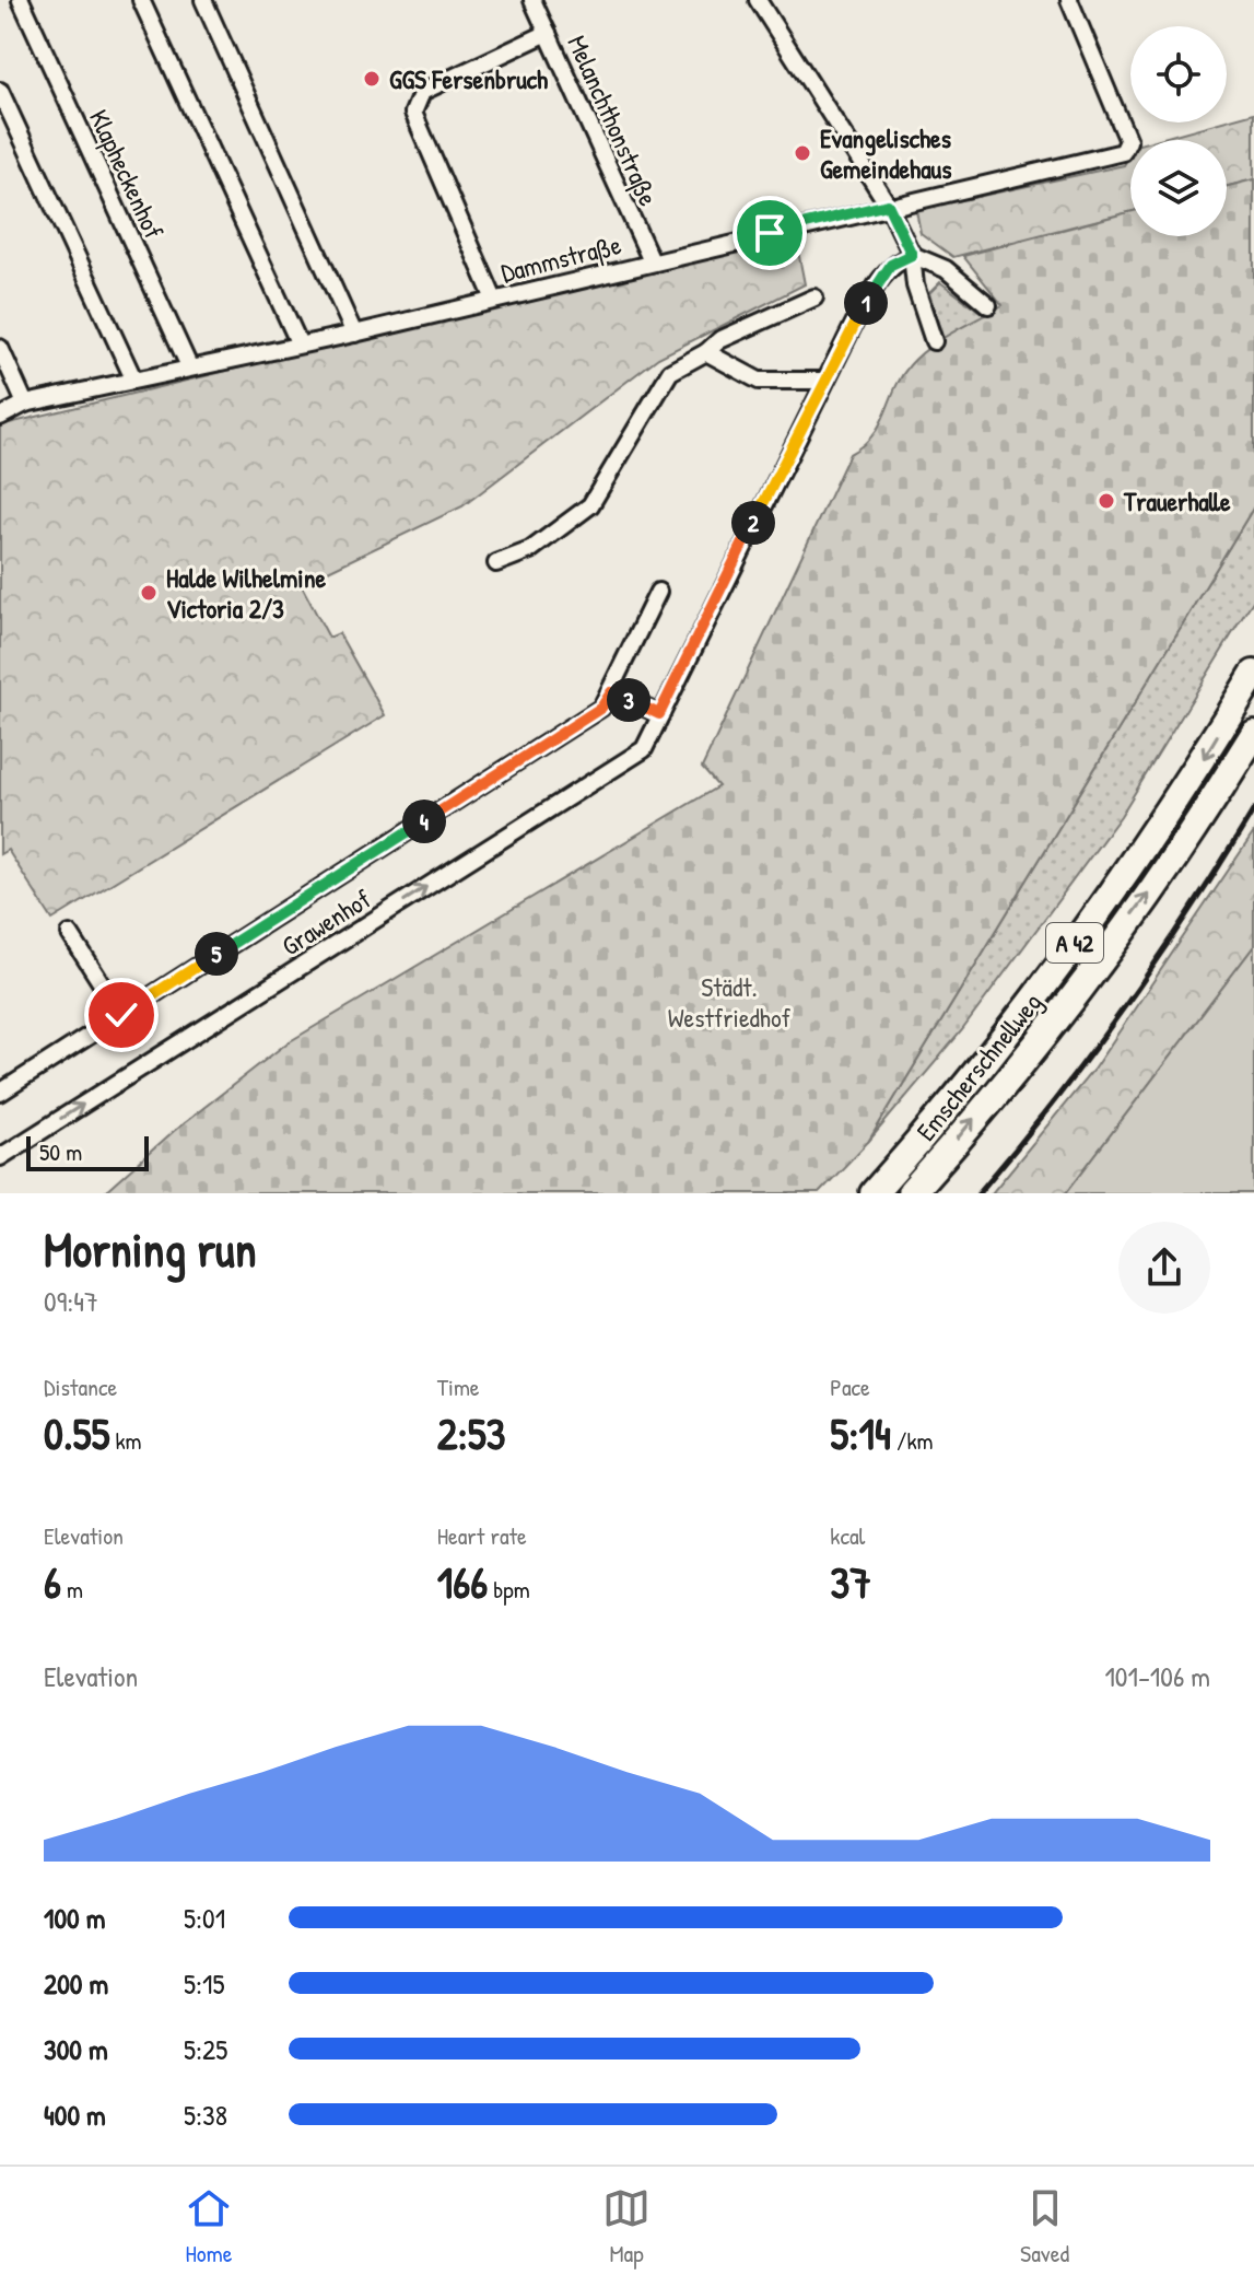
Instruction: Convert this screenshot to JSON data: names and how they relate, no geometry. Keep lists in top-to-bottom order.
{
  "streets": {
    "highway": ["A 42", "Emscherschnellweg"],
    "street": [
      "Melanchthonstraße",
      "Klapheckenhof",
      "Dammstraße",
      "Grawenhof"
    ]
  },
  "crossings": [
    ["Melanchthonstraße", "Dammstraße"],
    ["Klapheckenhof", "Dammstraße"]
  ],
  "parks": ["Städt. Westfriedhof"],
  "places": [
    "GGS Fersenbruch",
    "Evangelisches Gemeindehaus",
    "Trauerhalle",
    "Halde Wilhelmine Victoria 2/3"
  ],
  "scale_bar": "50 m",
  "page": {
    "pins": [
      "1",
      "2",
      "3",
      "4",
      "5"
    ],
    "scale": "50 m",
    "heading": ["Morning run", "09:47"],
    "stats": [
      ["Distance", "0.55 km"],
      ["Time", "2:53"],
      ["Pace", "5:14 /km"],
      ["Elevation", "6 m"],
      ["Heart rate", "166 bpm"],
      ["kcal", "37"]
    ],
    "chart": ["Elevation", "101–106 m"],
    "list": [
      {
        "name": "100 m",
        "note": "5:01"
      },
      {
        "name": "200 m",
        "note": "5:15"
      },
      {
        "name": "300 m",
        "note": "5:25"
      },
      {
        "name": "400 m",
        "note": "5:38"
      }
    ],
    "tabs": ["Home", "Map", "Saved"]
  }
}
